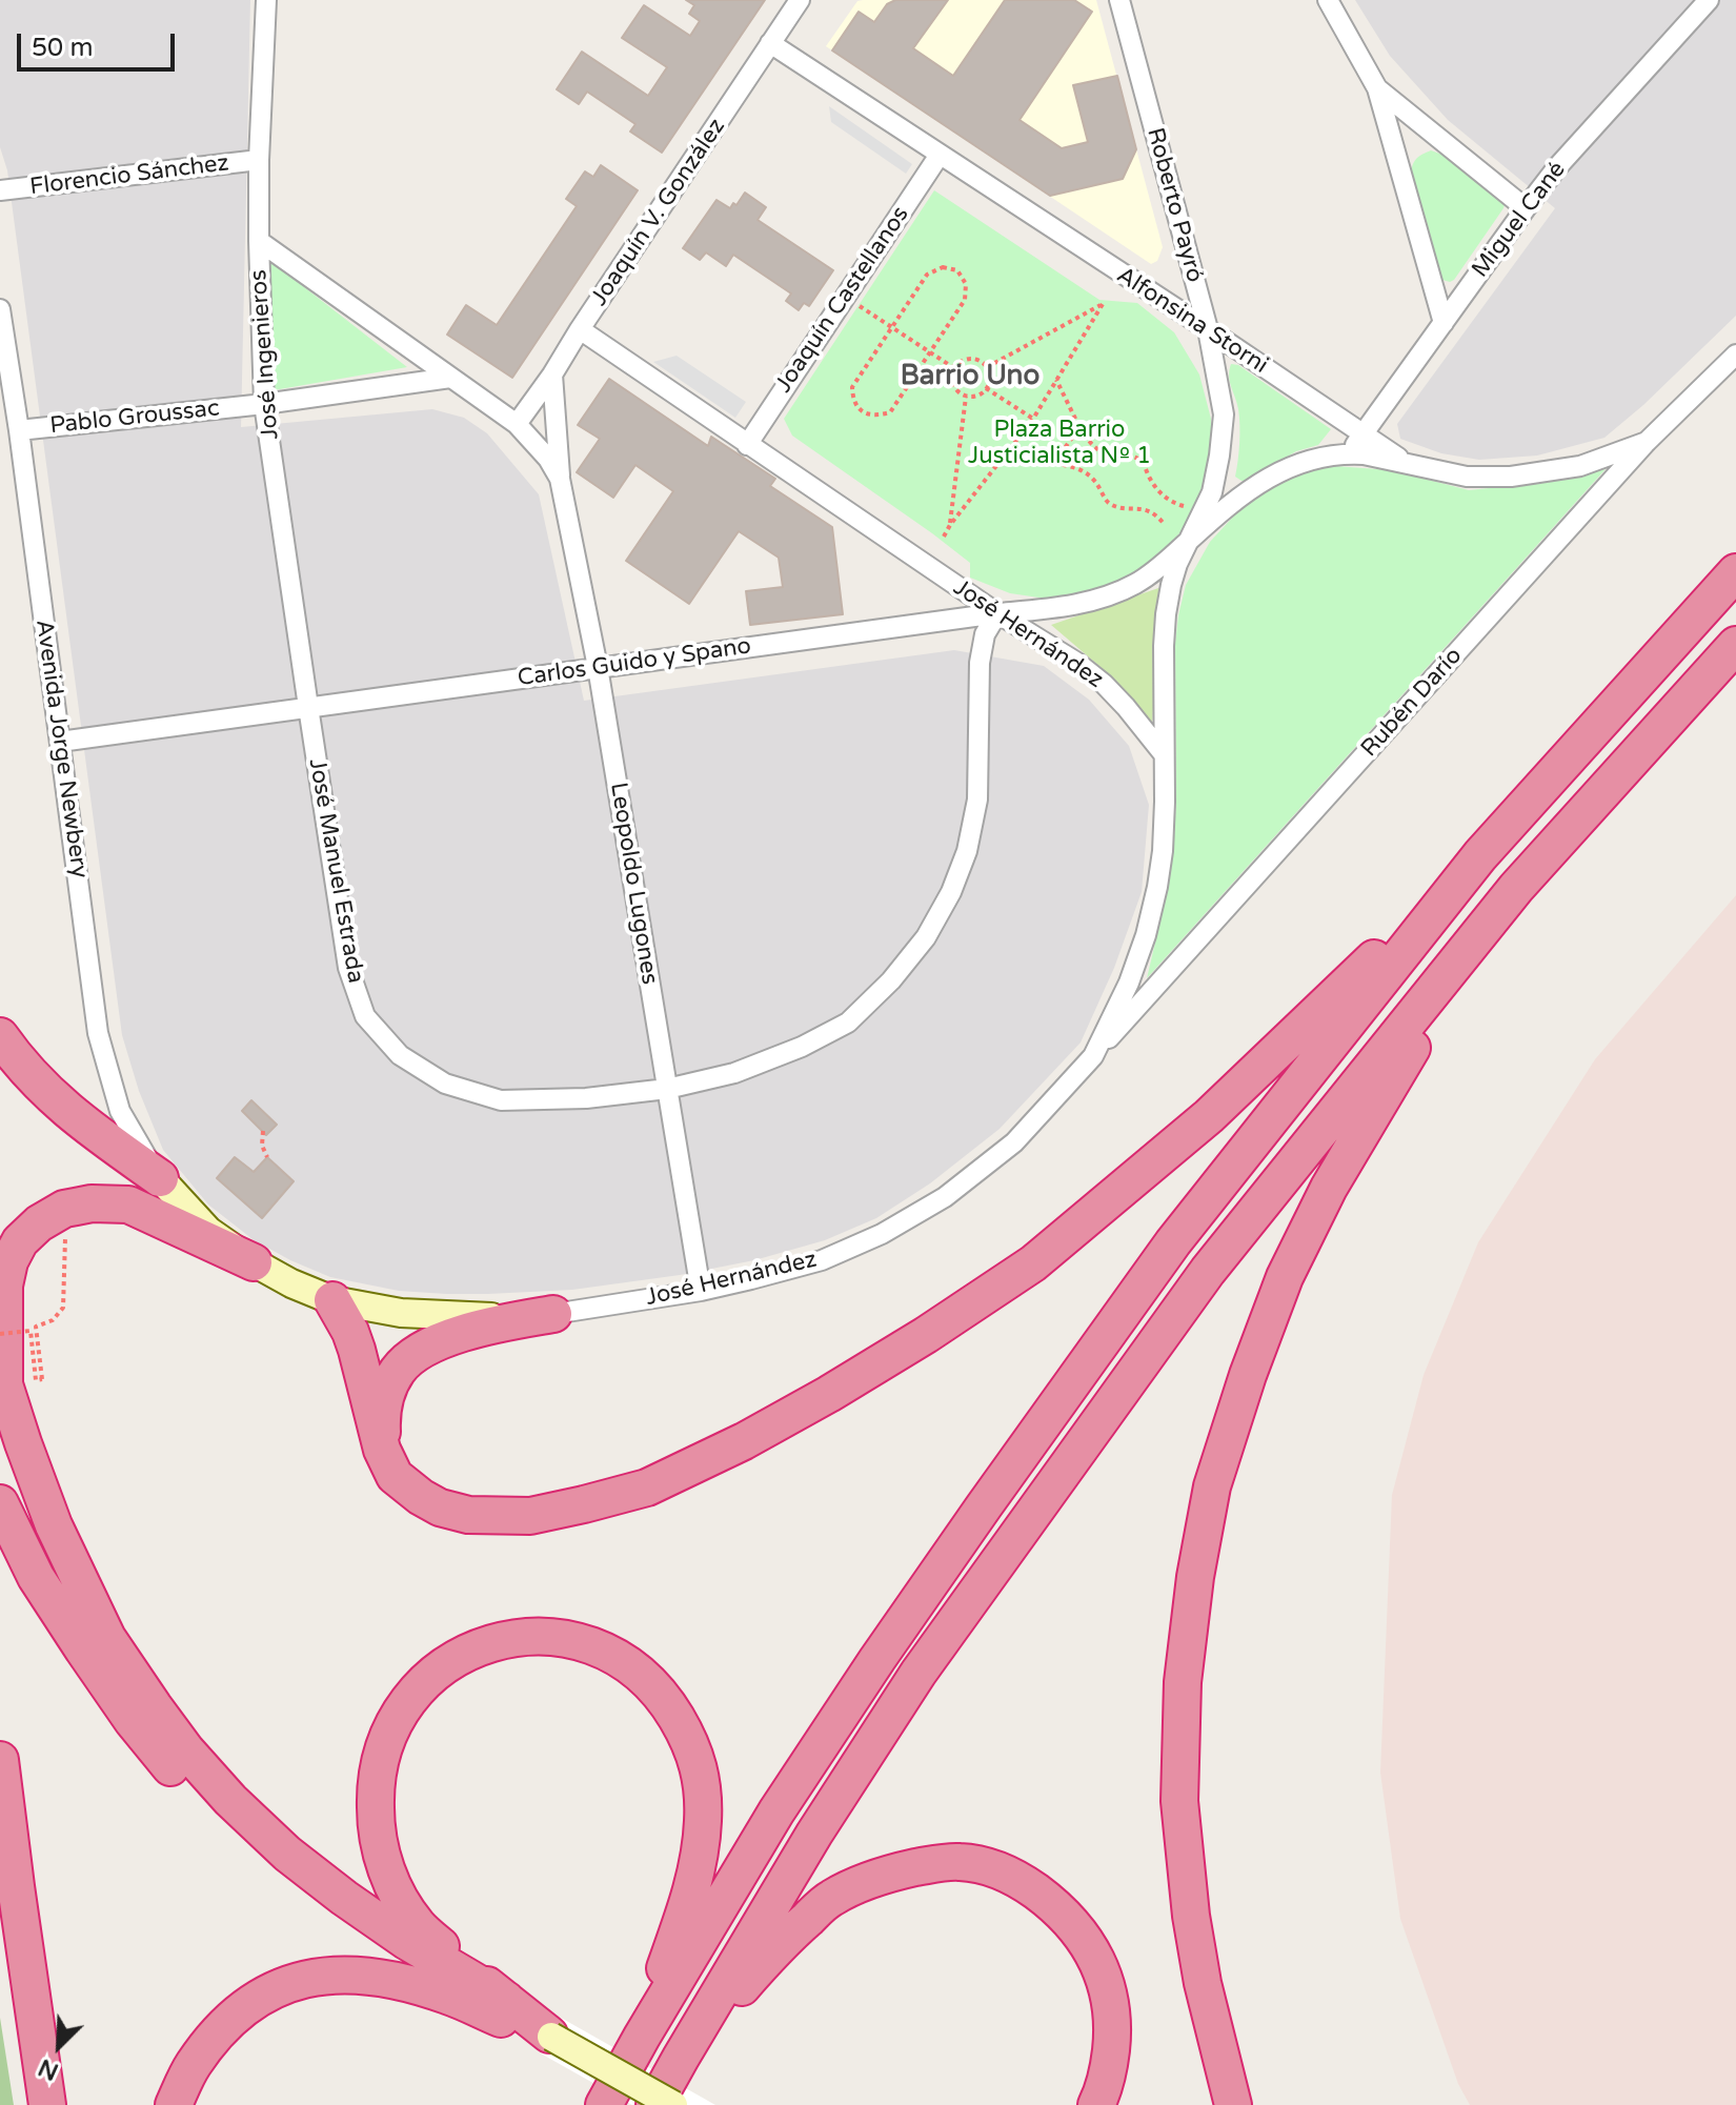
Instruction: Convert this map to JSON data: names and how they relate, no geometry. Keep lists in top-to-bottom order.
{
  "streets": {
    "street": [
      "Florencio Sánchez",
      "Roberto Payró",
      "Joaquín V. González",
      "Miguel Cané",
      "Joaquín Castellanos",
      "Alfonsina Storni",
      "José Ingenieros",
      "Pablo Groussac",
      "José Hernández",
      "Carlos Guido y Spano",
      "Rubén Darío",
      "Avenida Jorge Newbery",
      "José Manuel Estrada",
      "Leopoldo Lugones"
    ]
  },
  "crossings": [
    ["Florencio Sánchez", "José Ingenieros"],
    ["Roberto Payró", "Alfonsina Storni"],
    ["Roberto Payró", "José Hernández"],
    ["Roberto Payró", "Carlos Guido y Spano"],
    ["Joaquín V. González", "Alfonsina Storni"],
    ["Joaquín V. González", "José Hernández"],
    ["Joaquín V. González", "Leopoldo Lugones"],
    ["Miguel Cané", "Alfonsina Storni"],
    ["Miguel Cané", "Carlos Guido y Spano"],
    ["Joaquín Castellanos", "Alfonsina Storni"],
    ["Joaquín Castellanos", "José Hernández"],
    ["Alfonsina Storni", "Rubén Darío"],
    ["José Ingenieros", "Pablo Groussac"],
    ["José Ingenieros", "Carlos Guido y Spano"],
    ["José Ingenieros", "José Manuel Estrada"],
    ["José Ingenieros", "Leopoldo Lugones"],
    ["Pablo Groussac", "Avenida Jorge Newbery"],
    ["Pablo Groussac", "Leopoldo Lugones"],
    ["José Hernández", "Carlos Guido y Spano"],
    ["José Hernández", "Rubén Darío"],
    ["José Hernández", "Avenida Jorge Newbery"],
    ["José Hernández", "José Manuel Estrada"],
    ["José Hernández", "Leopoldo Lugones"],
    ["Carlos Guido y Spano", "Avenida Jorge Newbery"],
    ["Carlos Guido y Spano", "José Manuel Estrada"],
    ["Carlos Guido y Spano", "Leopoldo Lugones"],
    ["José Manuel Estrada", "Leopoldo Lugones"]
  ],
  "districts": ["Barrio Uno"],
  "parks": ["Plaza Barrio Justicialista Nº 1"],
  "scale_bar": "50 m",
  "north": "bottom left"
}
